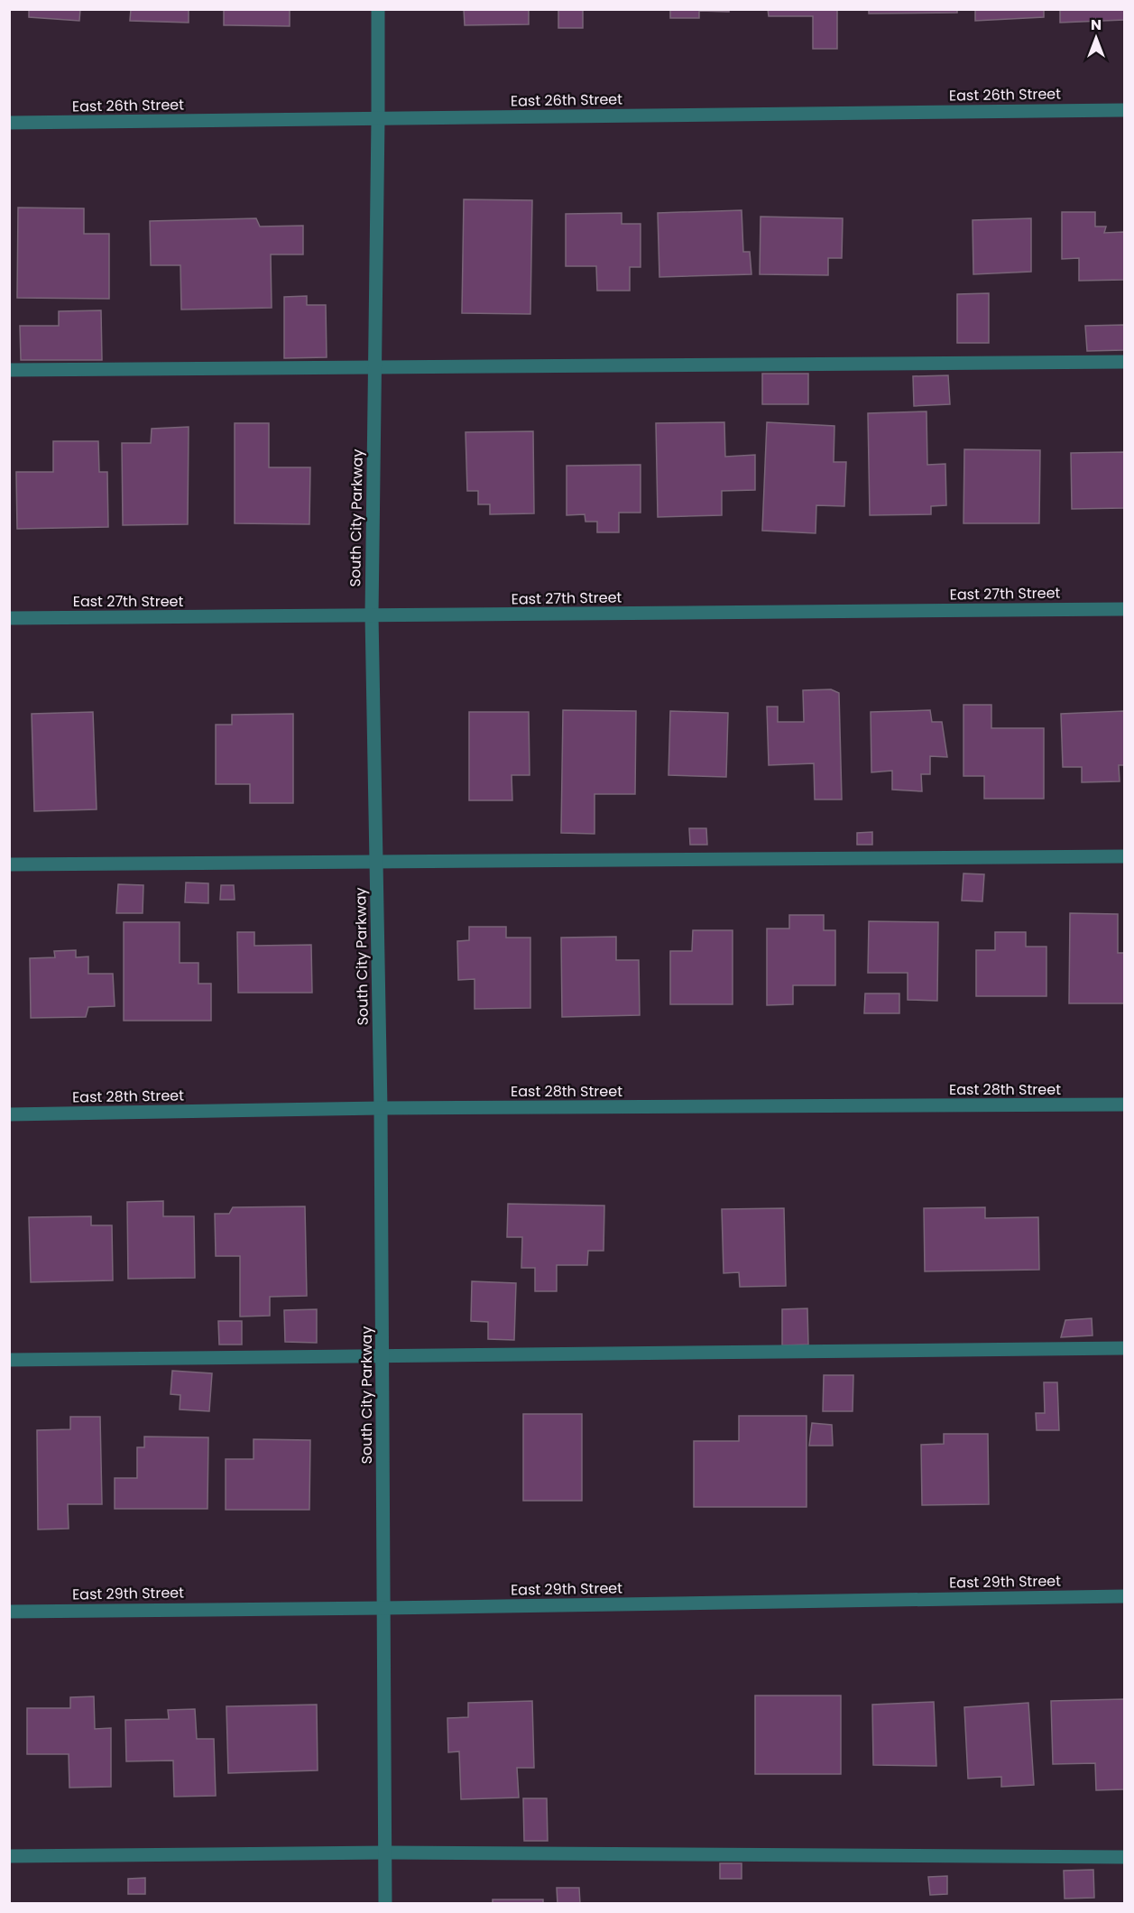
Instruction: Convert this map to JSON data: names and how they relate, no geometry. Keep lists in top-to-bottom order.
{
  "streets": {
    "street": [
      "East 26th Street",
      "South City Parkway",
      "East 27th Street",
      "East 28th Street",
      "East 29th Street"
    ]
  },
  "crossings": [
    ["East 26th Street", "South City Parkway"],
    ["South City Parkway", "East 27th Street"],
    ["South City Parkway", "East 28th Street"],
    ["South City Parkway", "East 29th Street"]
  ],
  "north": "top"
}
